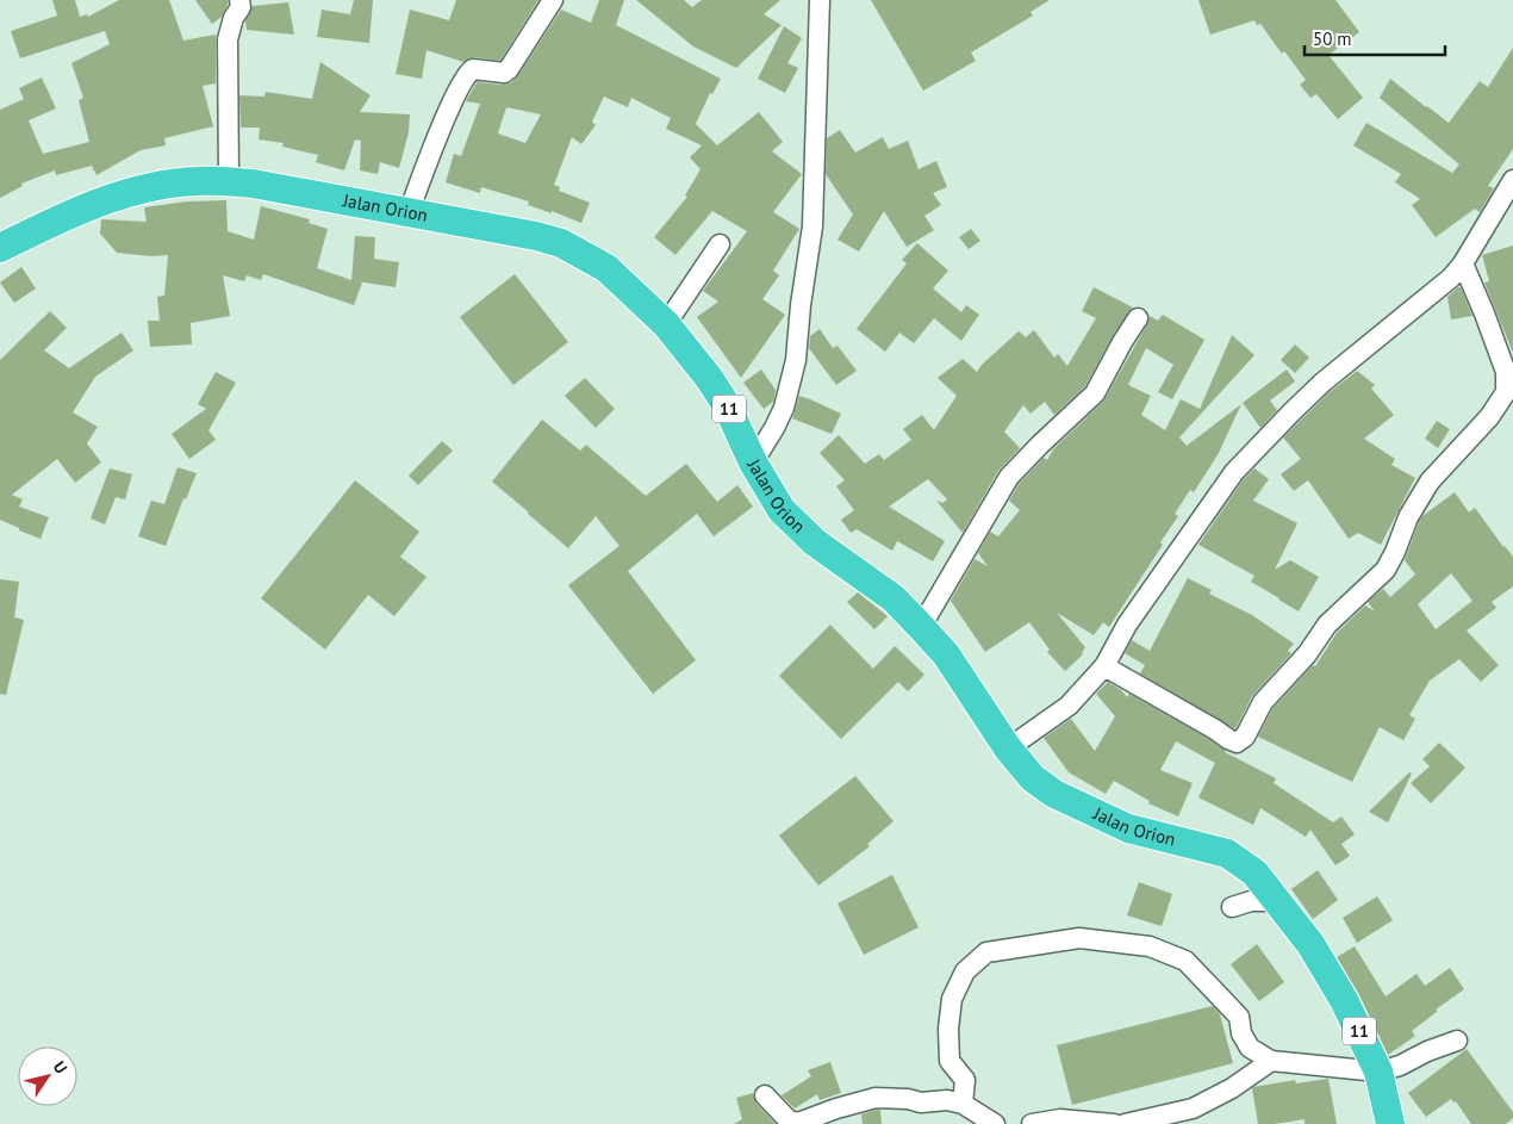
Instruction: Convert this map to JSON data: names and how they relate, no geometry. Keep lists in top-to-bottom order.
{
  "streets": {
    "highway": ["Jalan Orion", "11"]
  },
  "scale_bar": "50 m",
  "north": "top right"
}
